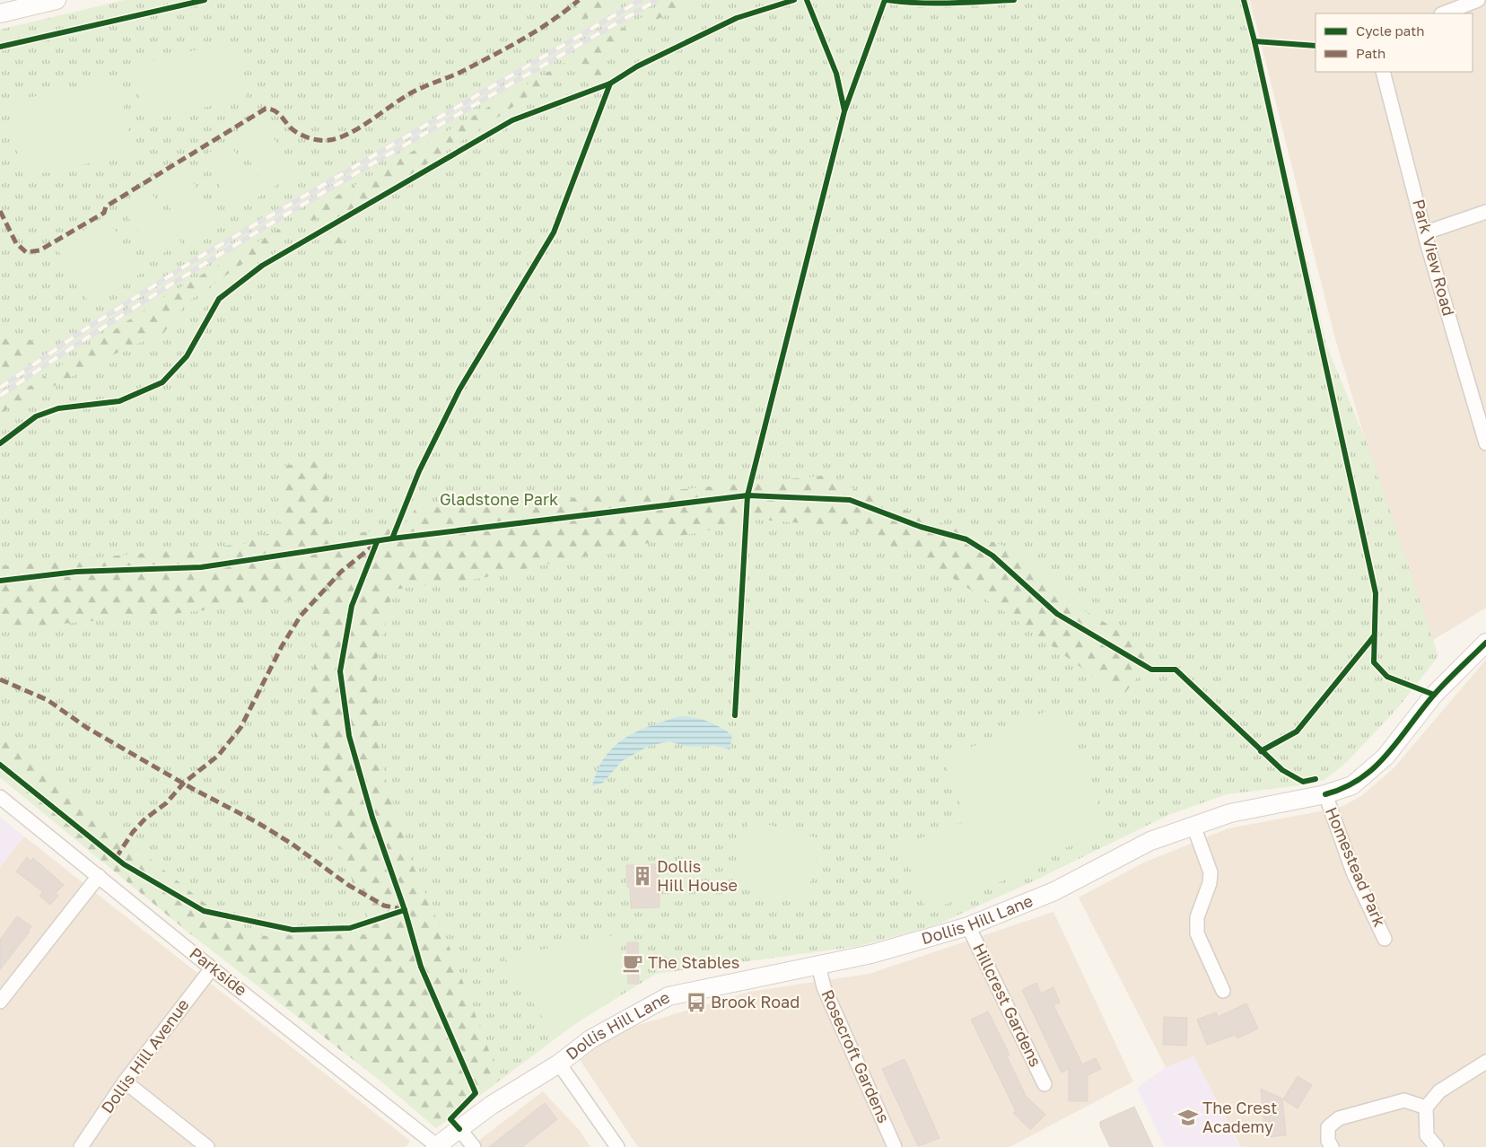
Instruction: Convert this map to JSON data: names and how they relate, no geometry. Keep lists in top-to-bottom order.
{
  "streets": {
    "street": [
      "Park View Road",
      "Homestead Park",
      "Dollis Hill Lane",
      "Parkside",
      "Hillcrest Gardens",
      "Dollis Hill Avenue",
      "Rosecroft Gardens"
    ]
  },
  "crossings": [
    ["Homestead Park", "Dollis Hill Lane"],
    ["Dollis Hill Lane", "Parkside"],
    ["Dollis Hill Lane", "Hillcrest Gardens"],
    ["Dollis Hill Lane", "Rosecroft Gardens"],
    ["Parkside", "Dollis Hill Avenue"]
  ],
  "parks": ["Gladstone Park"],
  "places": {
    "building": ["Dollis Hill House"],
    "cafe": ["The Stables"],
    "bus stop": ["Brook Road"],
    "school or university": ["The Crest Academy"]
  },
  "legend": ["Cycle path", "Path"]
}
